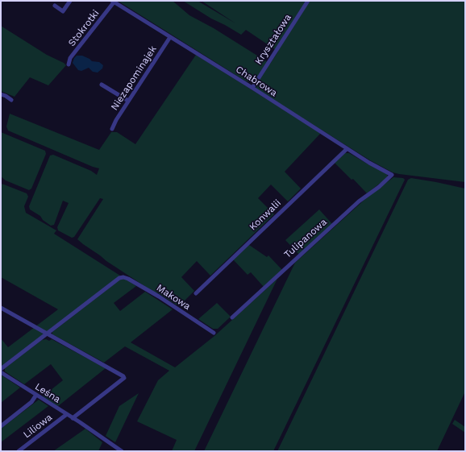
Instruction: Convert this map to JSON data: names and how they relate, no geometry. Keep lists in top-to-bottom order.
{
  "streets": {
    "street": [
      "Stokrotki",
      "Kryształowa",
      "Niezapominajek",
      "Chabrowa",
      "Konwalii",
      "Tulipanowa",
      "Makowa",
      "Leśna",
      "Liliowa"
    ]
  },
  "crossings": [
    ["Stokrotki", "Chabrowa"],
    ["Kryształowa", "Chabrowa"],
    ["Niezapominajek", "Chabrowa"],
    ["Chabrowa", "Konwalii"],
    ["Chabrowa", "Tulipanowa"],
    ["Leśna", "Liliowa"]
  ]
}
